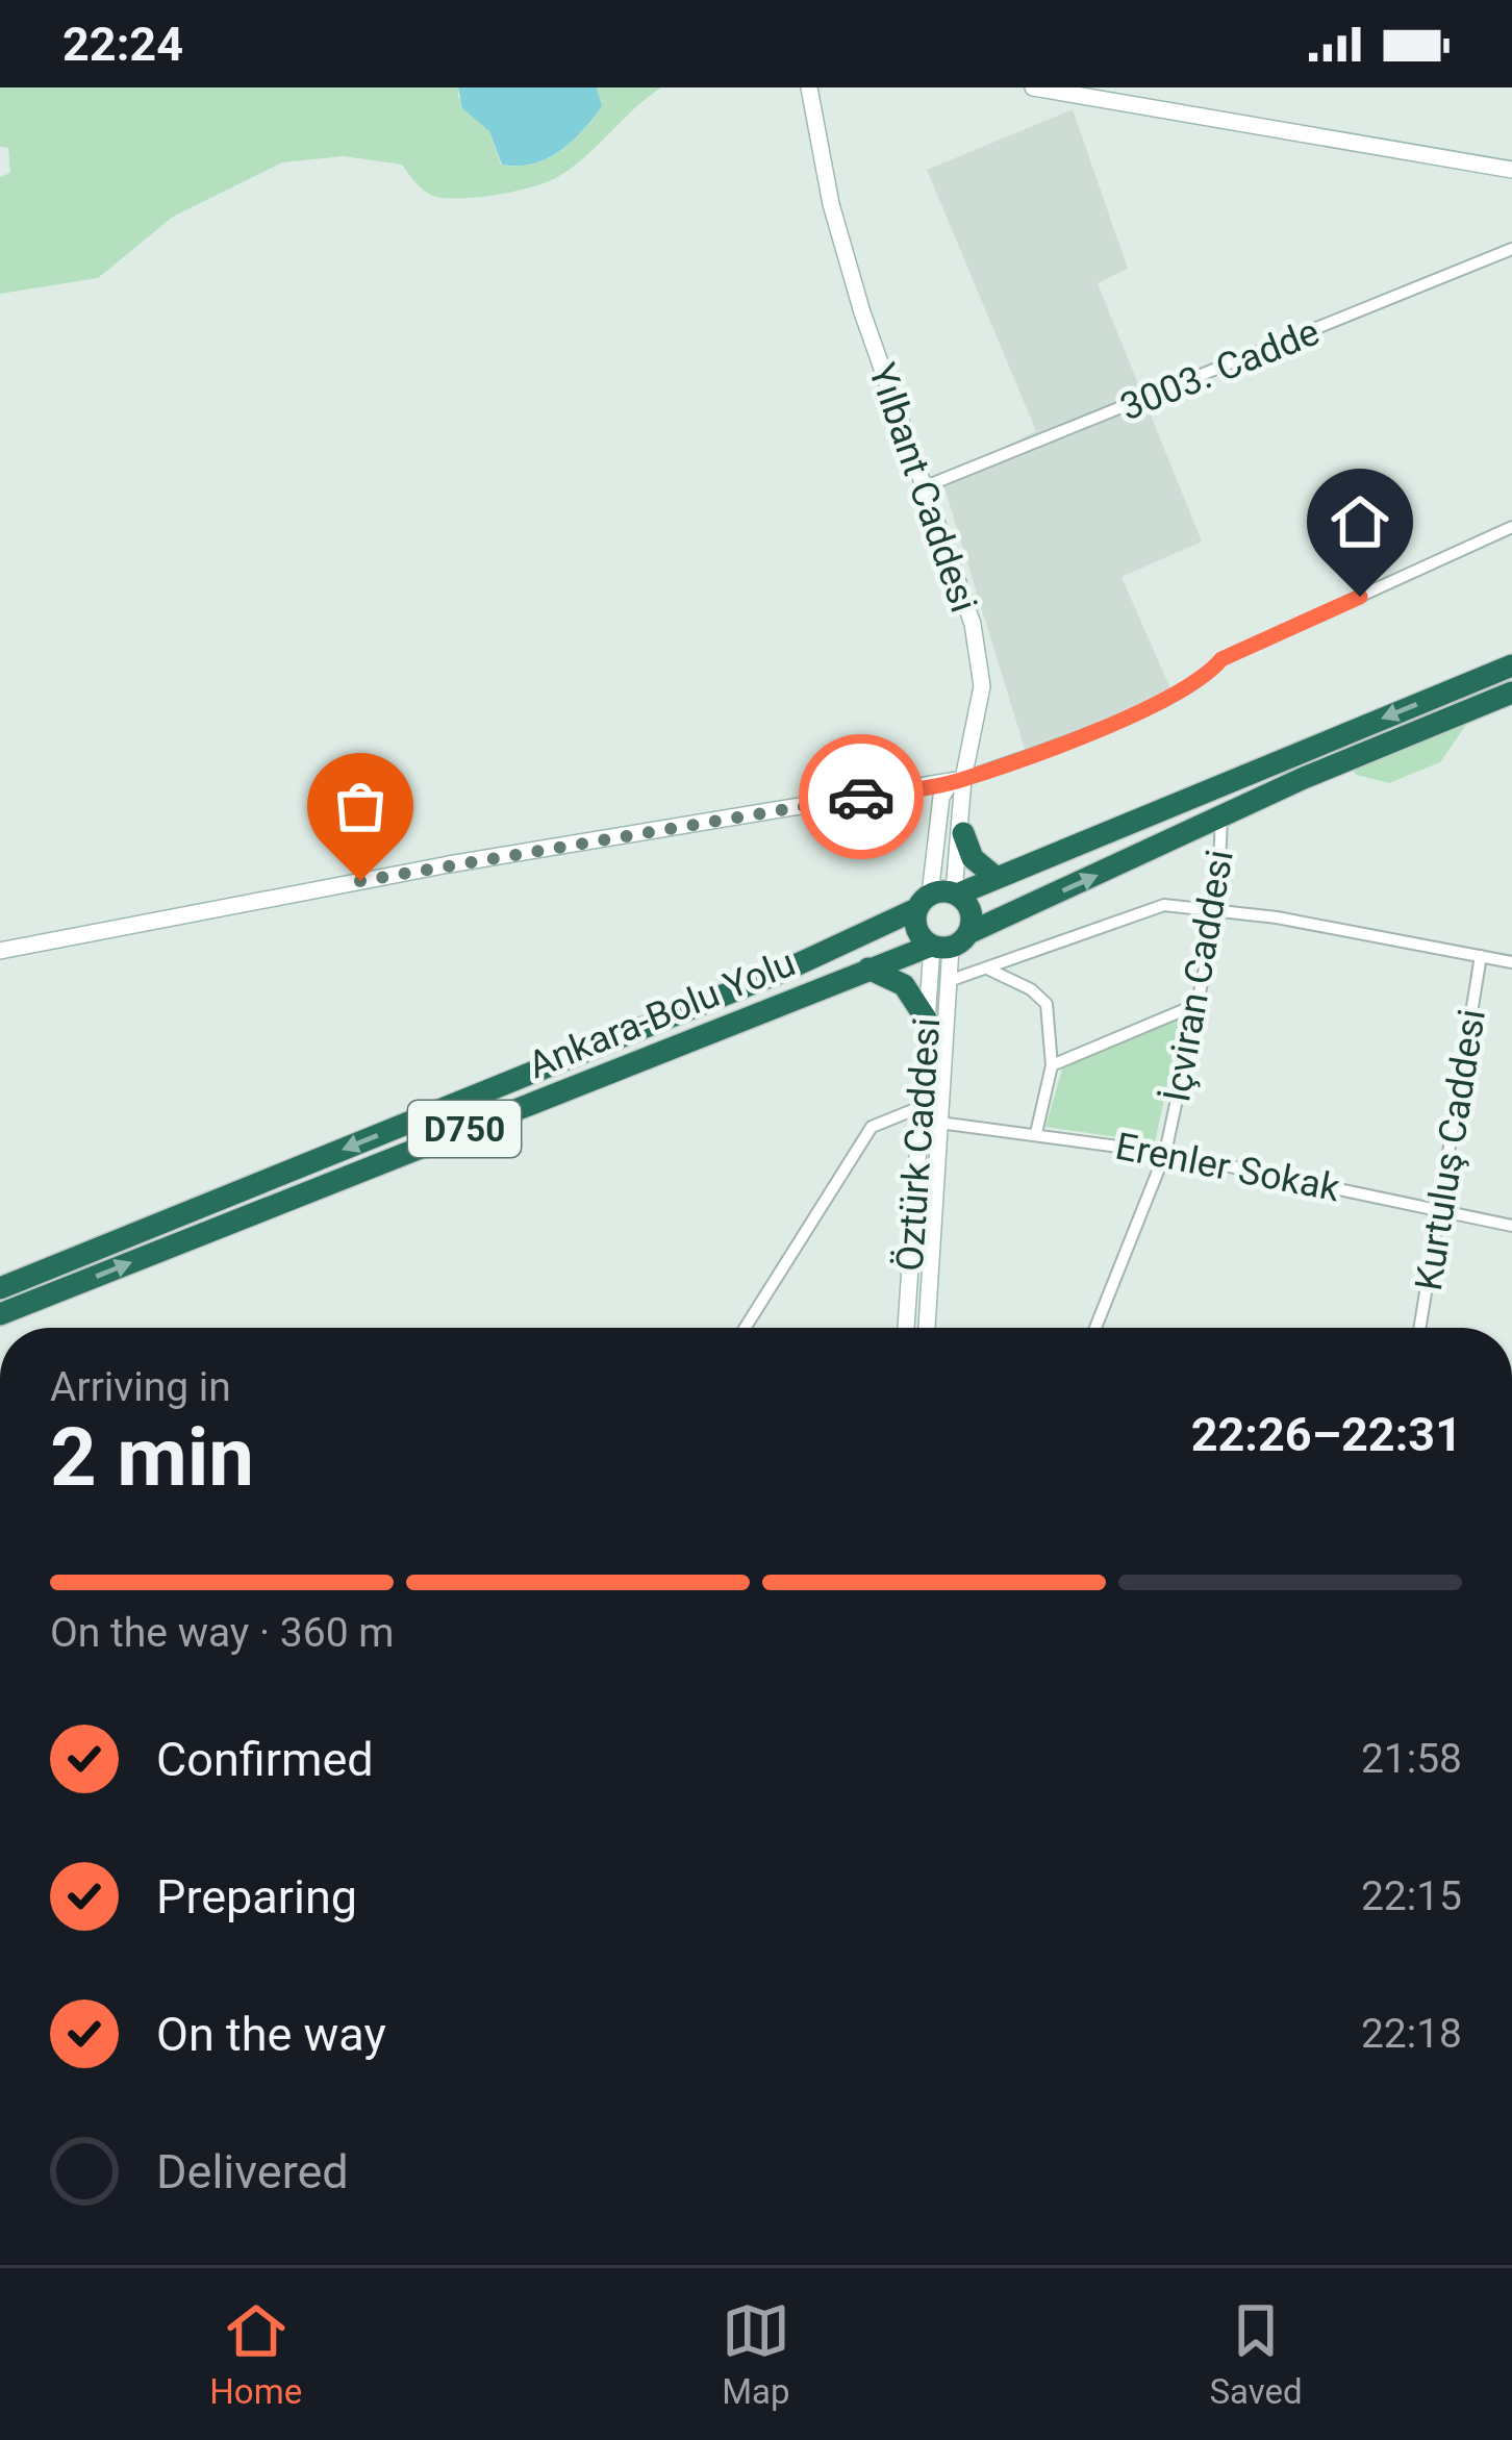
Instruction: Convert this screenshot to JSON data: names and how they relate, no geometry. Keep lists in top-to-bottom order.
{
  "streets": {
    "highway": ["Ankara-Bolu Yolu", "D750"],
    "street": [
      "3003. Cadde",
      "Yılbant Caddesi",
      "İçviran Caddesi",
      "Öztürk Caddesi",
      "Kurtuluş Caddesi",
      "Erenler Sokak"
    ]
  },
  "crossings": [
    ["3003. Cadde", "Yılbant Caddesi"],
    ["Yılbant Caddesi", "Ankara-Bolu Yolu"],
    ["İçviran Caddesi", "Ankara-Bolu Yolu"],
    ["İçviran Caddesi", "Erenler Sokak"],
    ["Ankara-Bolu Yolu", "Öztürk Caddesi"],
    ["Öztürk Caddesi", "Erenler Sokak"],
    ["Kurtuluş Caddesi", "Erenler Sokak"]
  ],
  "page": {
    "status": "22:24",
    "heading": ["2 min", "Arriving in", "22:26–22:31"],
    "bar": "On the way · 360 m",
    "list": [
      ["Confirmed", "21:58"],
      ["Preparing", "22:15"],
      ["On the way", "22:18"],
      "Delivered"
    ],
    "tabs": ["Home", "Map", "Saved"]
  }
}
